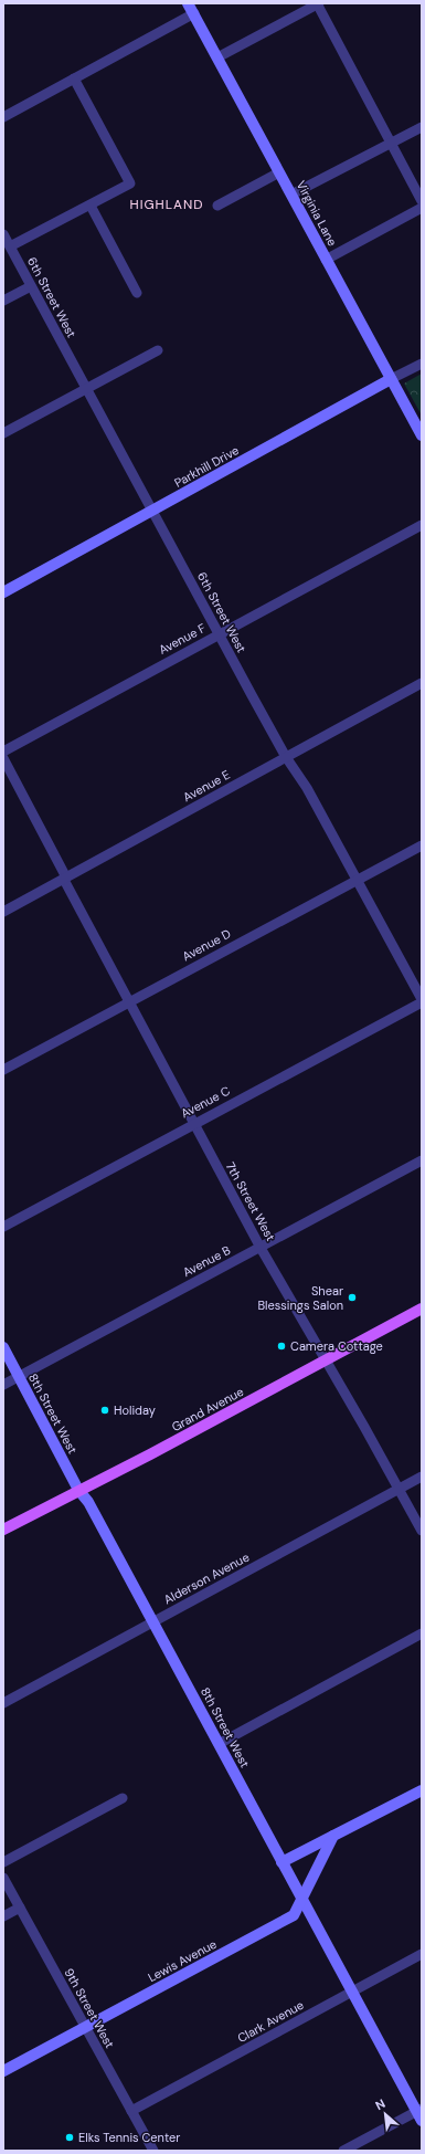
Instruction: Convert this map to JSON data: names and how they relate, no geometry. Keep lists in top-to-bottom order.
{
  "streets": {
    "main road": ["Grand Avenue"],
    "street": [
      "Virginia Lane",
      "6th Street West",
      "Parkhill Drive",
      "Avenue F",
      "Avenue E",
      "Avenue D",
      "Avenue C",
      "7th Street West",
      "Avenue B",
      "8th Street West",
      "Alderson Avenue",
      "Lewis Avenue",
      "9th Street West",
      "Clark Avenue"
    ]
  },
  "crossings": [
    ["Virginia Lane", "Parkhill Drive"],
    ["6th Street West", "Parkhill Drive"],
    ["6th Street West", "Avenue F"],
    ["6th Street West", "Avenue E"],
    ["6th Street West", "Avenue D"],
    ["6th Street West", "Avenue C"],
    ["Avenue E", "7th Street West"],
    ["Avenue D", "7th Street West"],
    ["Avenue C", "7th Street West"],
    ["7th Street West", "Avenue B"],
    ["7th Street West", "Grand Avenue"],
    ["7th Street West", "Alderson Avenue"],
    ["Avenue B", "8th Street West"],
    ["Grand Avenue", "8th Street West"],
    ["8th Street West", "Alderson Avenue"],
    ["8th Street West", "Lewis Avenue"],
    ["8th Street West", "Clark Avenue"],
    ["Lewis Avenue", "9th Street West"],
    ["9th Street West", "Clark Avenue"]
  ],
  "districts": ["HIGHLAND"],
  "places": [
    "Shear Blessings Salon",
    "Camera Cottage",
    "Holiday",
    "Elks Tennis Center"
  ],
  "north": "top left"
}
